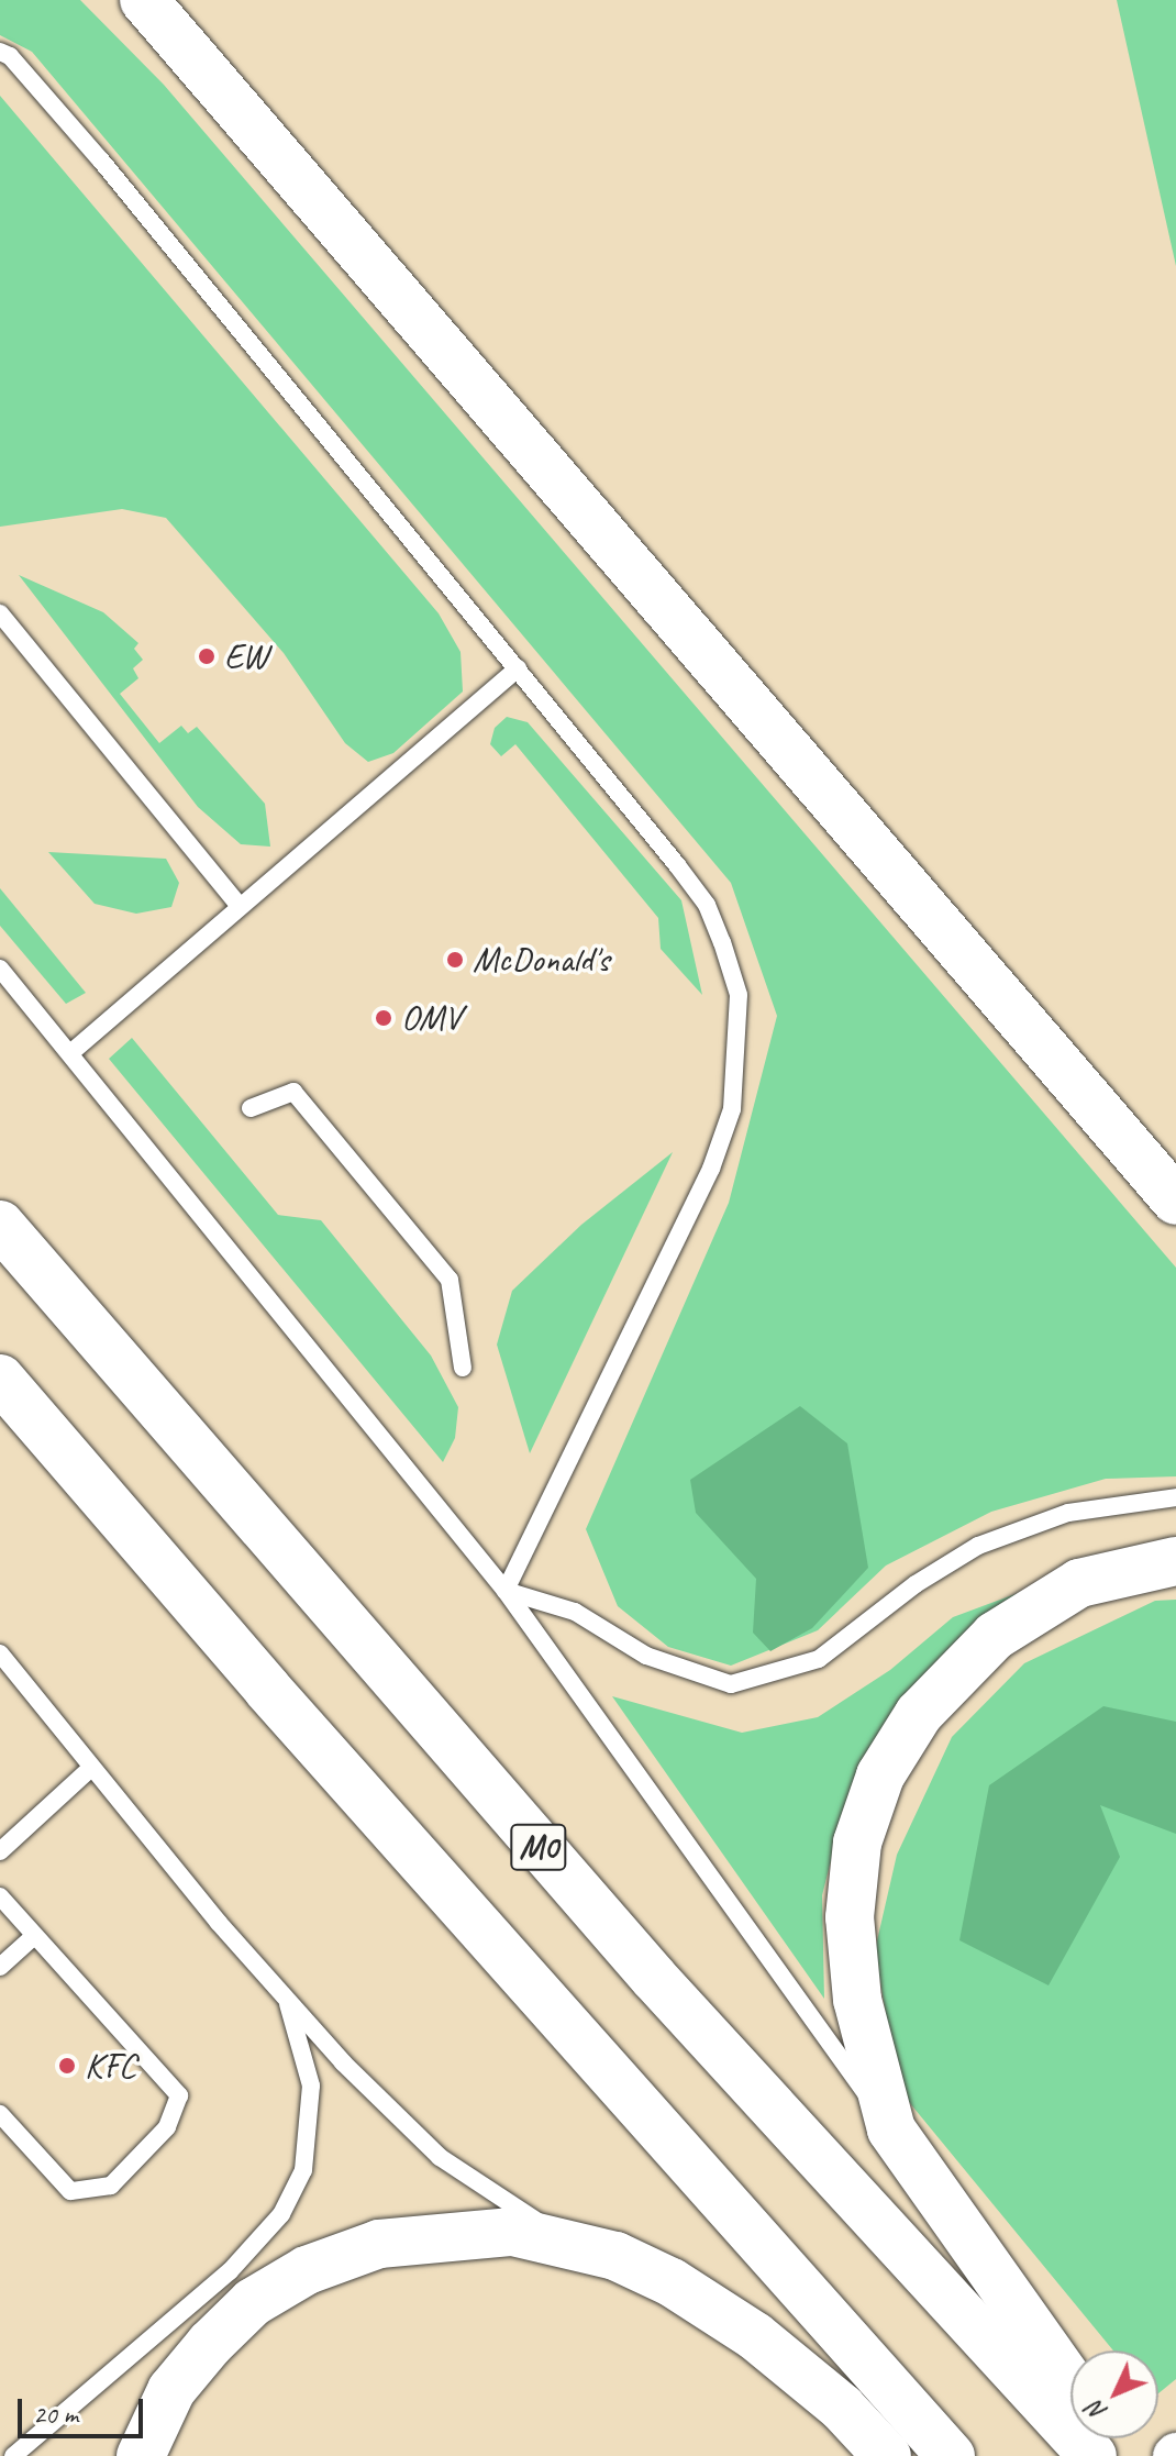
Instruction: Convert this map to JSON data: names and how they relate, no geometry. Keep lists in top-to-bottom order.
{
  "streets": {
    "highway": ["M0"]
  },
  "places": [
    "EW",
    "McDonald's",
    "OMV",
    "KFC"
  ],
  "scale_bar": "20 m",
  "north": "bottom left"
}
